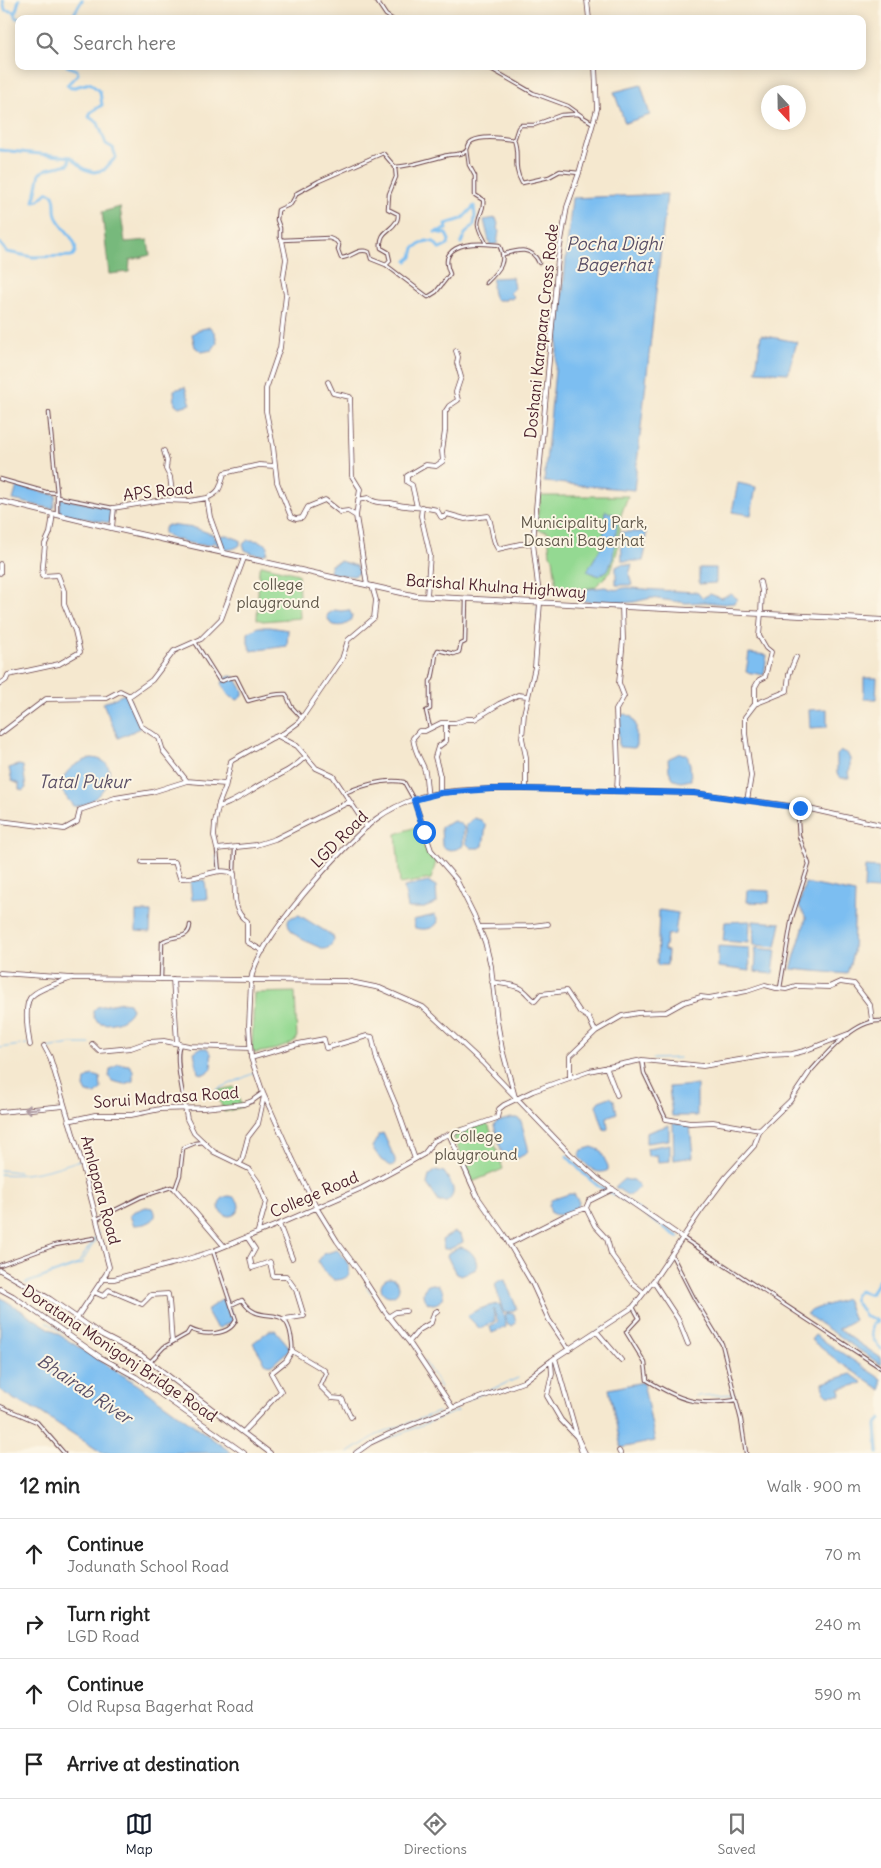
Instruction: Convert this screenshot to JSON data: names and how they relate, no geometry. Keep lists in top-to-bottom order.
{
  "streets": {
    "highway": ["Barishal Khulna Highway"],
    "street": [
      "Doshani Karapara Cross Rode",
      "APS Road",
      "LGD Road",
      "Sorui Madrasa Road",
      "Amlapara Road",
      "College Road",
      "Doratana Monigonj Bridge Road"
    ]
  },
  "crossings": [
    ["Doshani Karapara Cross Rode", "Barishal Khulna Highway"],
    ["Doshani Karapara Cross Rode", "LGD Road"],
    ["APS Road", "Barishal Khulna Highway"],
    ["LGD Road", "Sorui Madrasa Road"],
    ["LGD Road", "College Road"],
    ["Sorui Madrasa Road", "Amlapara Road"],
    ["Amlapara Road", "College Road"],
    ["Amlapara Road", "Doratana Monigonj Bridge Road"]
  ],
  "water": ["Pocha Dighi Bagerhat", "Tatal Pukur", "Bhairab River"],
  "parks": ["Municipality Park, Dasani Bagerhat", "college playground", "College playground"],
  "north": "bottom",
  "page": {
    "search": "Search here",
    "heading": ["12 min", "Walk · 900 m"],
    "list": [
      ["Continue", "Jodunath School Road", "70 m"],
      ["Turn right", "LGD Road", "240 m"],
      ["Continue", "Old Rupsa Bagerhat Road", "590 m"],
      "Arrive at destination"
    ],
    "nav": ["Map", "Directions", "Saved"]
  }
}
